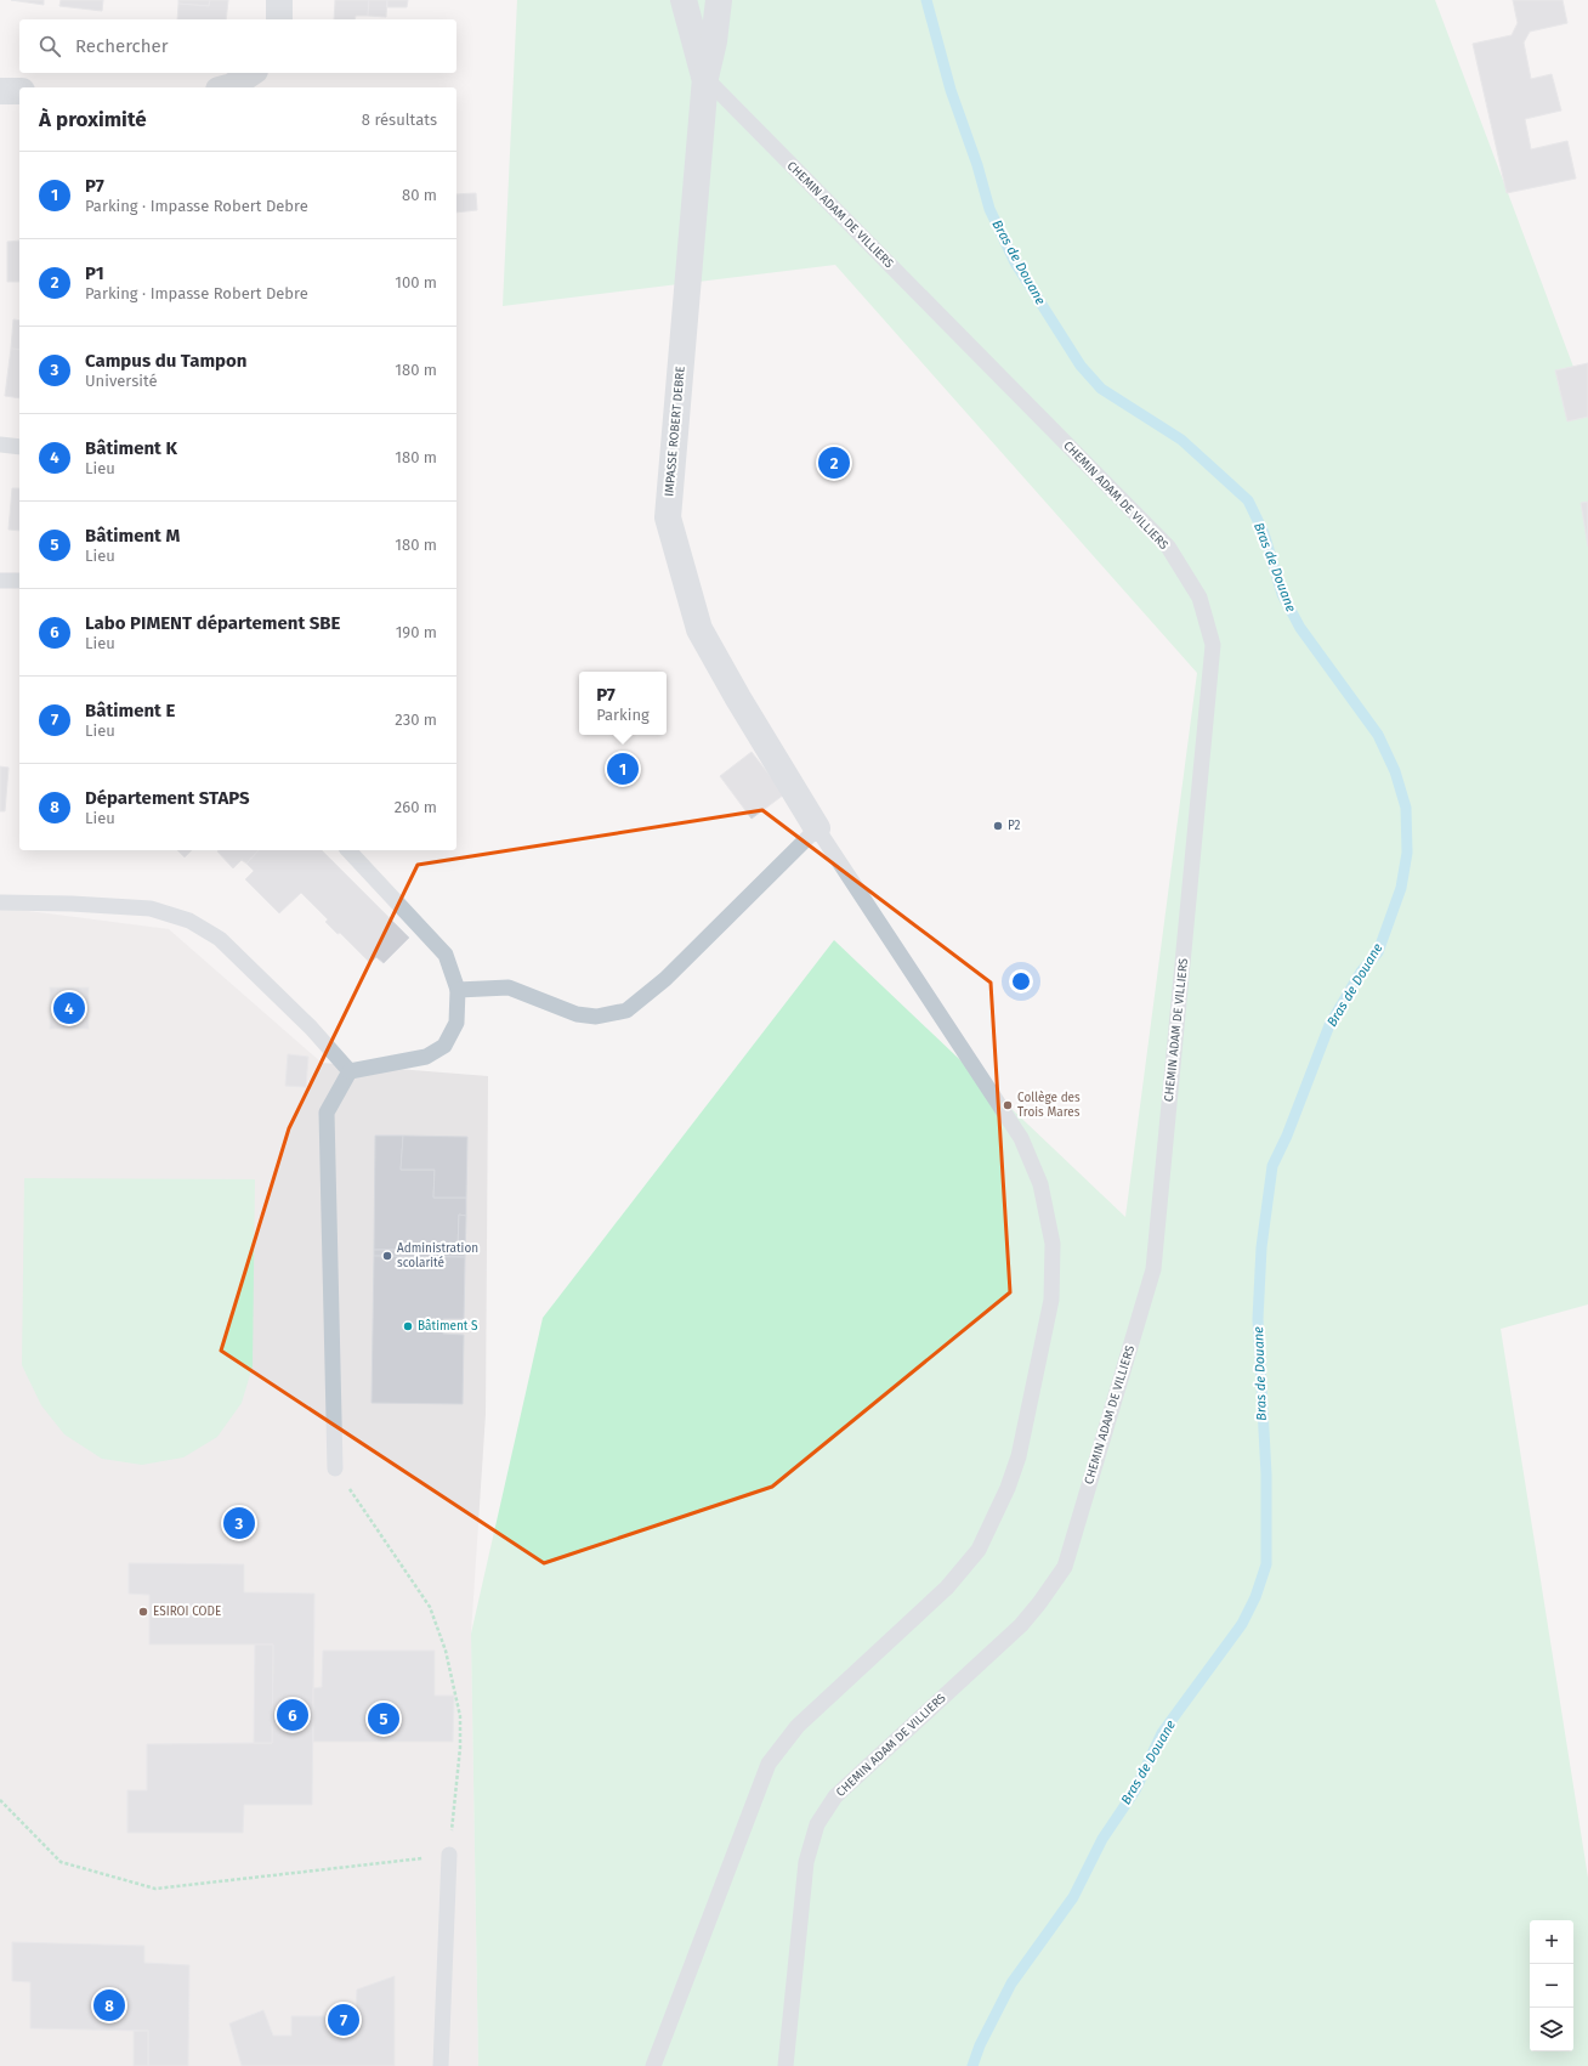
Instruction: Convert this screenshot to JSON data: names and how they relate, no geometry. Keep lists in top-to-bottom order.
{
  "streets": {
    "street": ["IMPASSE ROBERT DEBRE"],
    "lane": ["CHEMIN ADAM DE VILLIERS"]
  },
  "crossings": [
    ["CHEMIN ADAM DE VILLIERS", "IMPASSE ROBERT DEBRE"]
  ],
  "water": ["Bras de Douane"],
  "places": [
    "P2",
    "Collège des Trois Mares",
    "Administration scolarité",
    "Bâtiment S",
    "ESIROI CODE"
  ],
  "page": {
    "search": "Rechercher",
    "heading": ["À proximité", "8 résultats"],
    "list": [
      {
        "mark": "1",
        "name": "P7",
        "note": "Parking · Impasse Robert Debre",
        "value": "80 m"
      },
      {
        "mark": "2",
        "name": "P1",
        "note": "Parking · Impasse Robert Debre",
        "value": "100 m"
      },
      {
        "mark": "3",
        "name": "Campus du Tampon",
        "note": "Université",
        "value": "180 m"
      },
      {
        "mark": "4",
        "name": "Bâtiment K",
        "note": "Lieu",
        "value": "180 m"
      },
      {
        "mark": "5",
        "name": "Bâtiment M",
        "note": "Lieu",
        "value": "180 m"
      },
      {
        "mark": "6",
        "name": "Labo PIMENT département SBE",
        "note": "Lieu",
        "value": "190 m"
      },
      {
        "mark": "7",
        "name": "Bâtiment E",
        "note": "Lieu",
        "value": "230 m"
      },
      {
        "mark": "8",
        "name": "Département STAPS",
        "note": "Lieu",
        "value": "260 m"
      }
    ],
    "pins": [
      "2",
      "1",
      "4",
      "3",
      "6",
      "5",
      "8",
      "7"
    ],
    "popup": ["P7", "Parking"],
    "map_buttons": ["+", "−"]
  }
}
